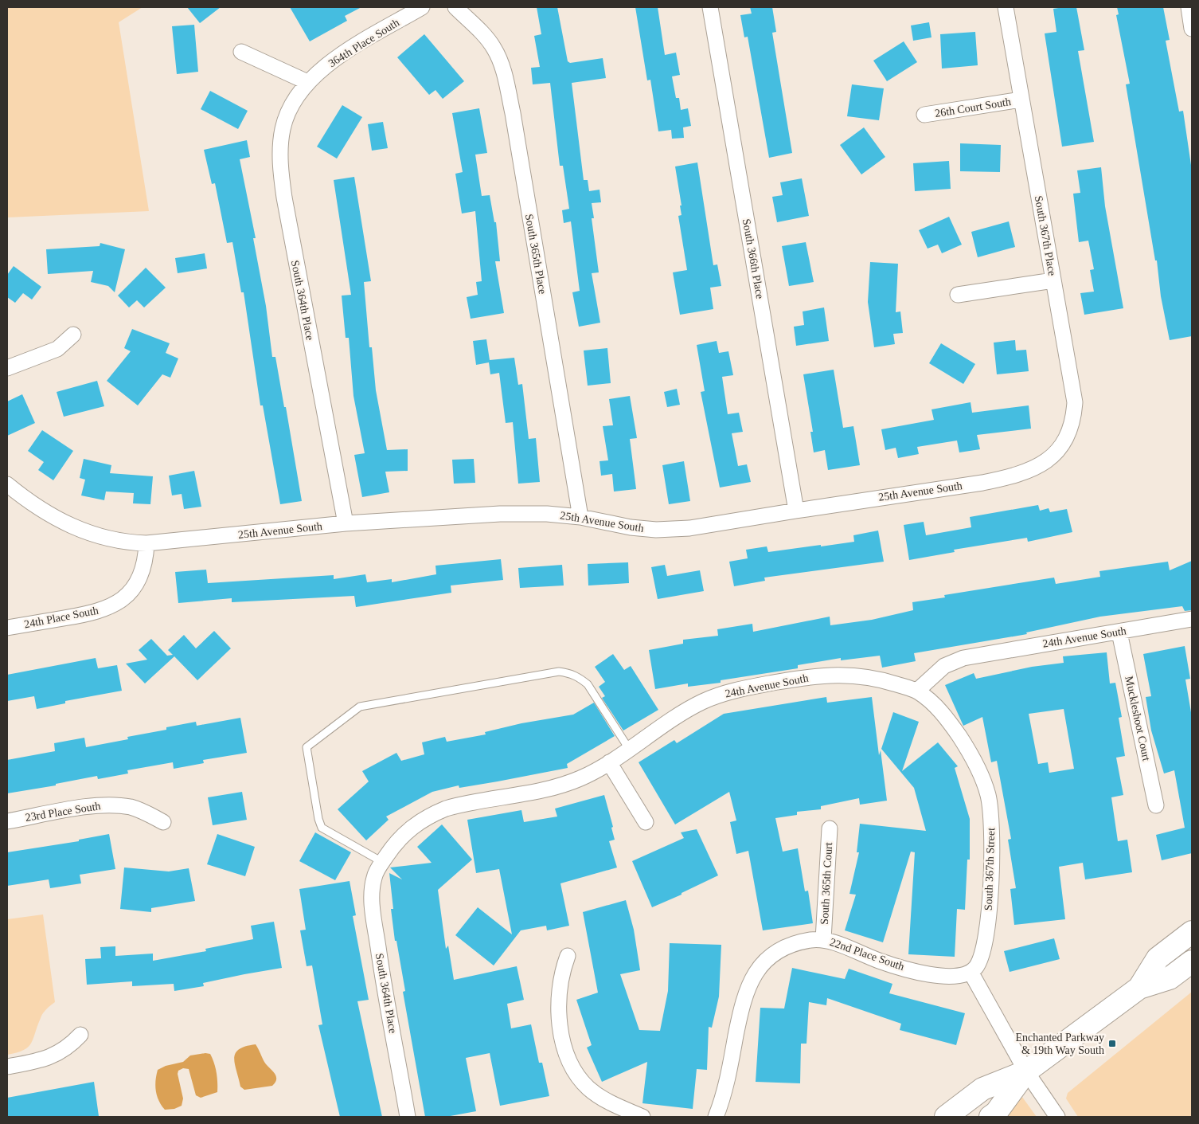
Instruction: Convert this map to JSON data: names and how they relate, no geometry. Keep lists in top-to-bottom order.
{
  "streets": {
    "street": [
      "364th Place South",
      "26th Court South",
      "South 367th Place",
      "South 365th Place",
      "South 366th Place",
      "South 364th Place",
      "25th Avenue South",
      "24th Place South",
      "24th Avenue South",
      "Muckleshoot Court",
      "23rd Place South",
      "South 367th Street",
      "South 365th Court",
      "22nd Place South"
    ]
  },
  "crossings": [
    ["364th Place South", "South 364th Place"],
    ["26th Court South", "South 367th Place"],
    ["South 367th Place", "25th Avenue South"],
    ["South 365th Place", "25th Avenue South"],
    ["South 366th Place", "25th Avenue South"],
    ["South 364th Place", "25th Avenue South"],
    ["South 364th Place", "24th Avenue South"],
    ["25th Avenue South", "24th Place South"],
    ["24th Avenue South", "Muckleshoot Court"],
    ["24th Avenue South", "South 367th Street"],
    ["South 367th Street", "22nd Place South"],
    ["South 365th Court", "22nd Place South"]
  ],
  "places": {
    "transit": ["Enchanted Parkway & 19th Way South"]
  }
}
